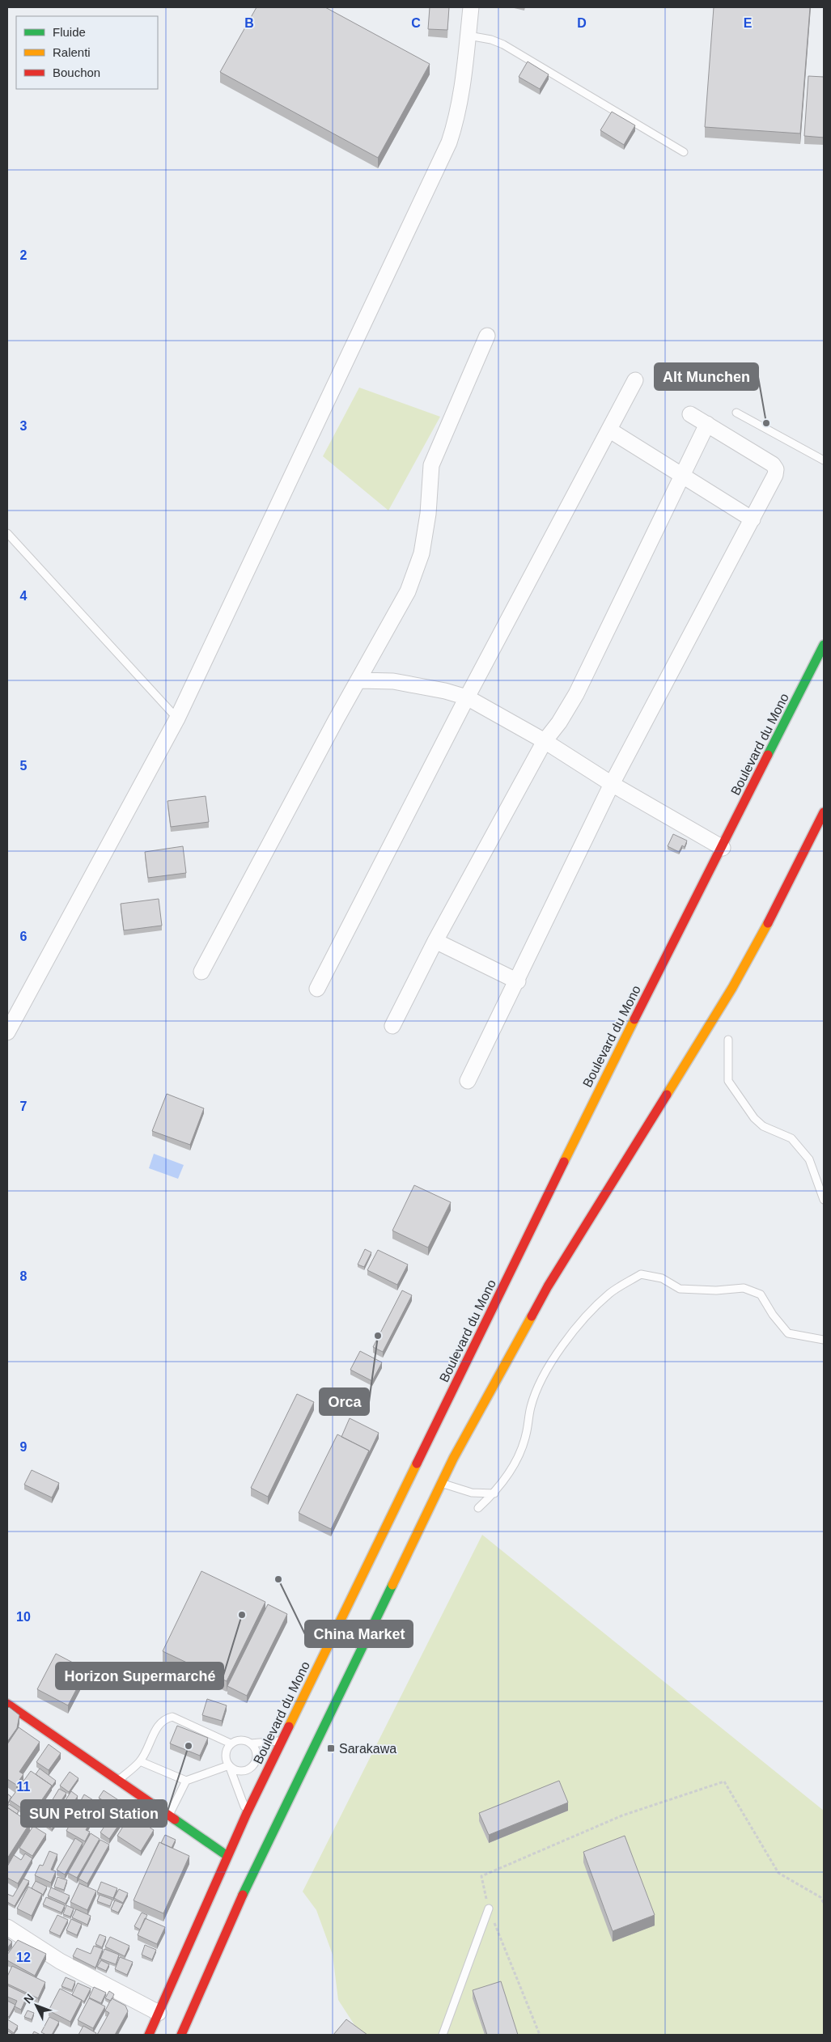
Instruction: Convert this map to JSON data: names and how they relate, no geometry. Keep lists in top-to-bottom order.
{
  "streets": {
    "main road": ["Boulevard du Mono"]
  },
  "places": {
    "other": [
      "Alt Munchen",
      "Orca",
      "China Market",
      "Horizon Supermarché",
      "SUN Petrol Station"
    ],
    "transit": ["Sarakawa"]
  },
  "legend": ["Fluide", "Ralenti", "Bouchon"],
  "north": "top left",
  "grid": {
    "columns": [
      "B",
      "C",
      "D",
      "E"
    ],
    "rows": [
      "2",
      "3",
      "4",
      "5",
      "6",
      "7",
      "8",
      "9",
      "10",
      "11",
      "12"
    ]
  }
}
